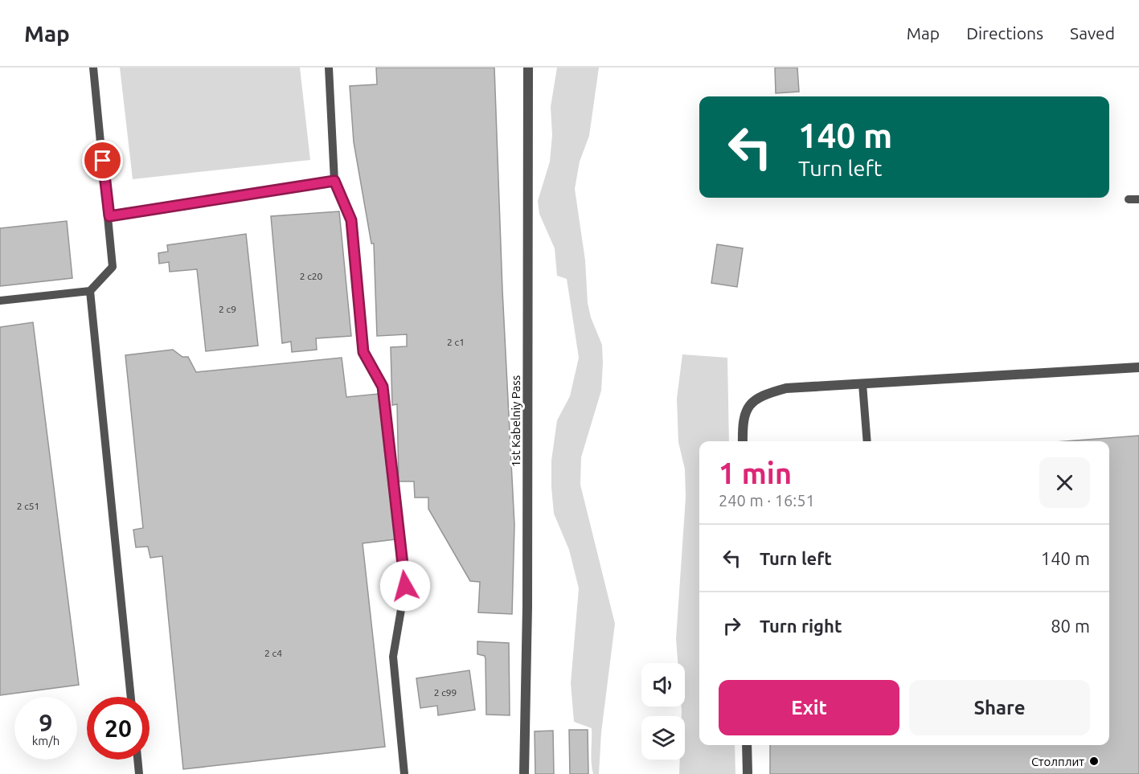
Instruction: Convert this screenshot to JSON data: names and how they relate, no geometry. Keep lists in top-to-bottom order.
{
  "streets": {
    "street": ["1st Kabelniy Pass"]
  },
  "places": ["Столплит"],
  "house_numbers": [
    "2 с20",
    "2 с9",
    "2 с1",
    "2 с51",
    "2 с4",
    "2 с99"
  ],
  "page": {
    "header": "Map",
    "nav": ["Map", "Directions", "Saved"],
    "turn": ["140 m", "Turn left"],
    "heading": ["1 min", "240 m · 16:51"],
    "list": [
      {
        "name": "Turn left",
        "value": "140 m"
      },
      {
        "name": "Turn right",
        "value": "80 m"
      }
    ],
    "buttons": ["Exit", "Share"],
    "speed": "9 km/h",
    "limit": "20"
  }
}
